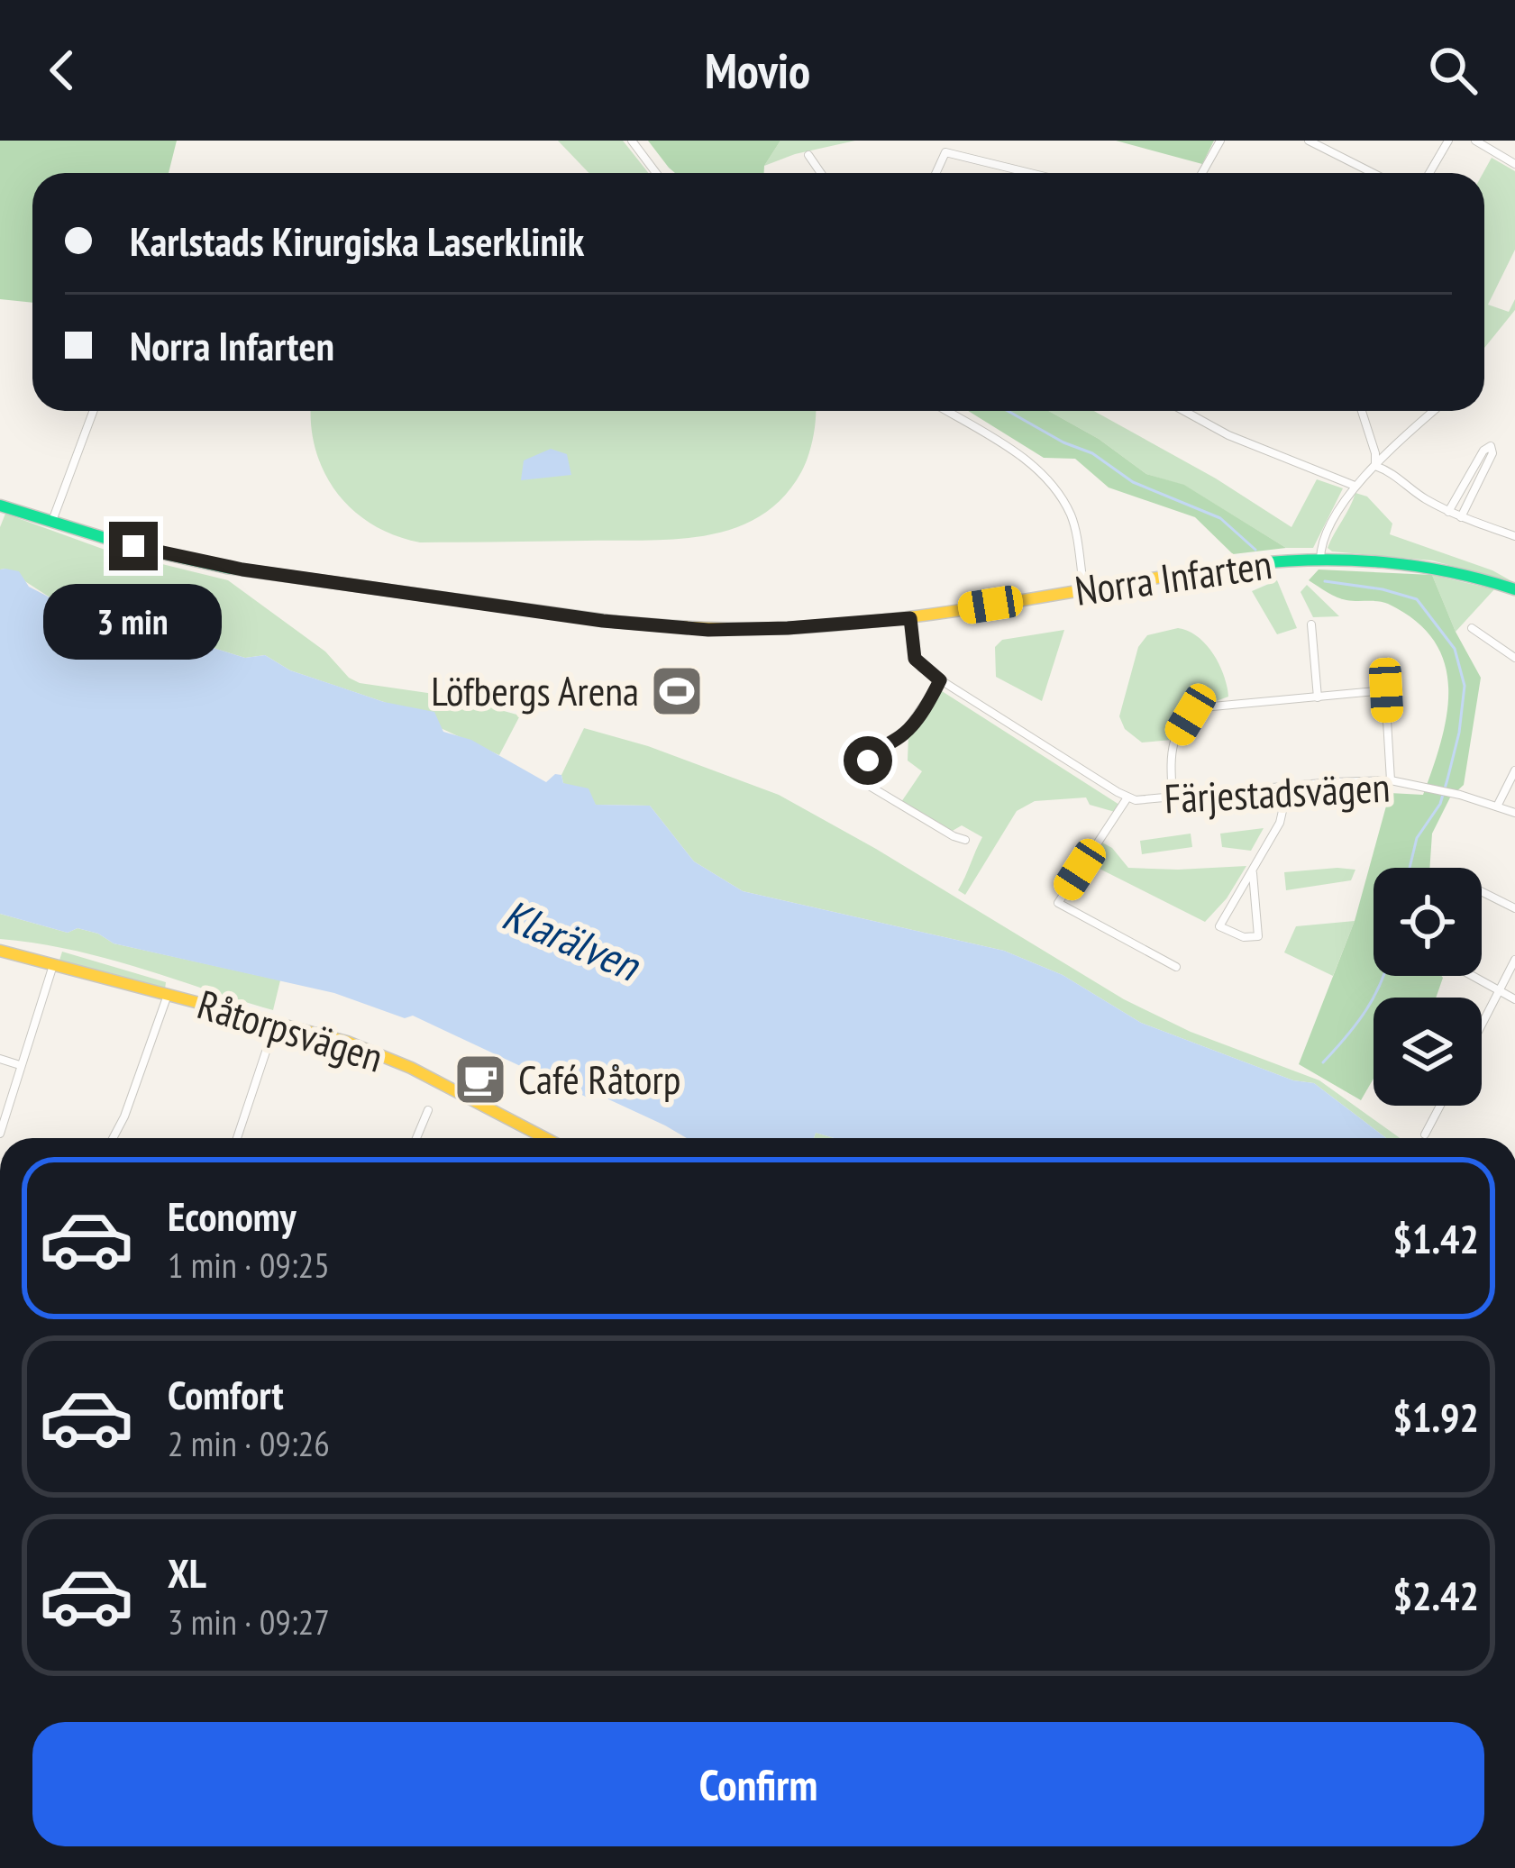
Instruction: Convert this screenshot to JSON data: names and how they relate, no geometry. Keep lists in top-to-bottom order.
{
  "streets": {
    "main road": ["Norra Infarten", "Råtorpsvägen"],
    "street": ["Färjestadsvägen"]
  },
  "crossings": [
    ["Norra Infarten", "Färjestadsvägen"]
  ],
  "water": ["Klarälven"],
  "places": {
    "sports": ["Löfbergs Arena"],
    "cafe": ["Café Råtorp"]
  },
  "page": {
    "header": "Movio",
    "banner": ["Karlstads Kirurgiska Laserklinik", "Norra Infarten"],
    "bubble": "3 min",
    "list": [
      {
        "name": "Economy",
        "note": "1 min · 09:25",
        "value": "$1.42"
      },
      {
        "name": "Comfort",
        "note": "2 min · 09:26",
        "value": "$1.92"
      },
      {
        "name": "XL",
        "note": "3 min · 09:27",
        "value": "$2.42"
      }
    ],
    "buttons": "Confirm"
  }
}
